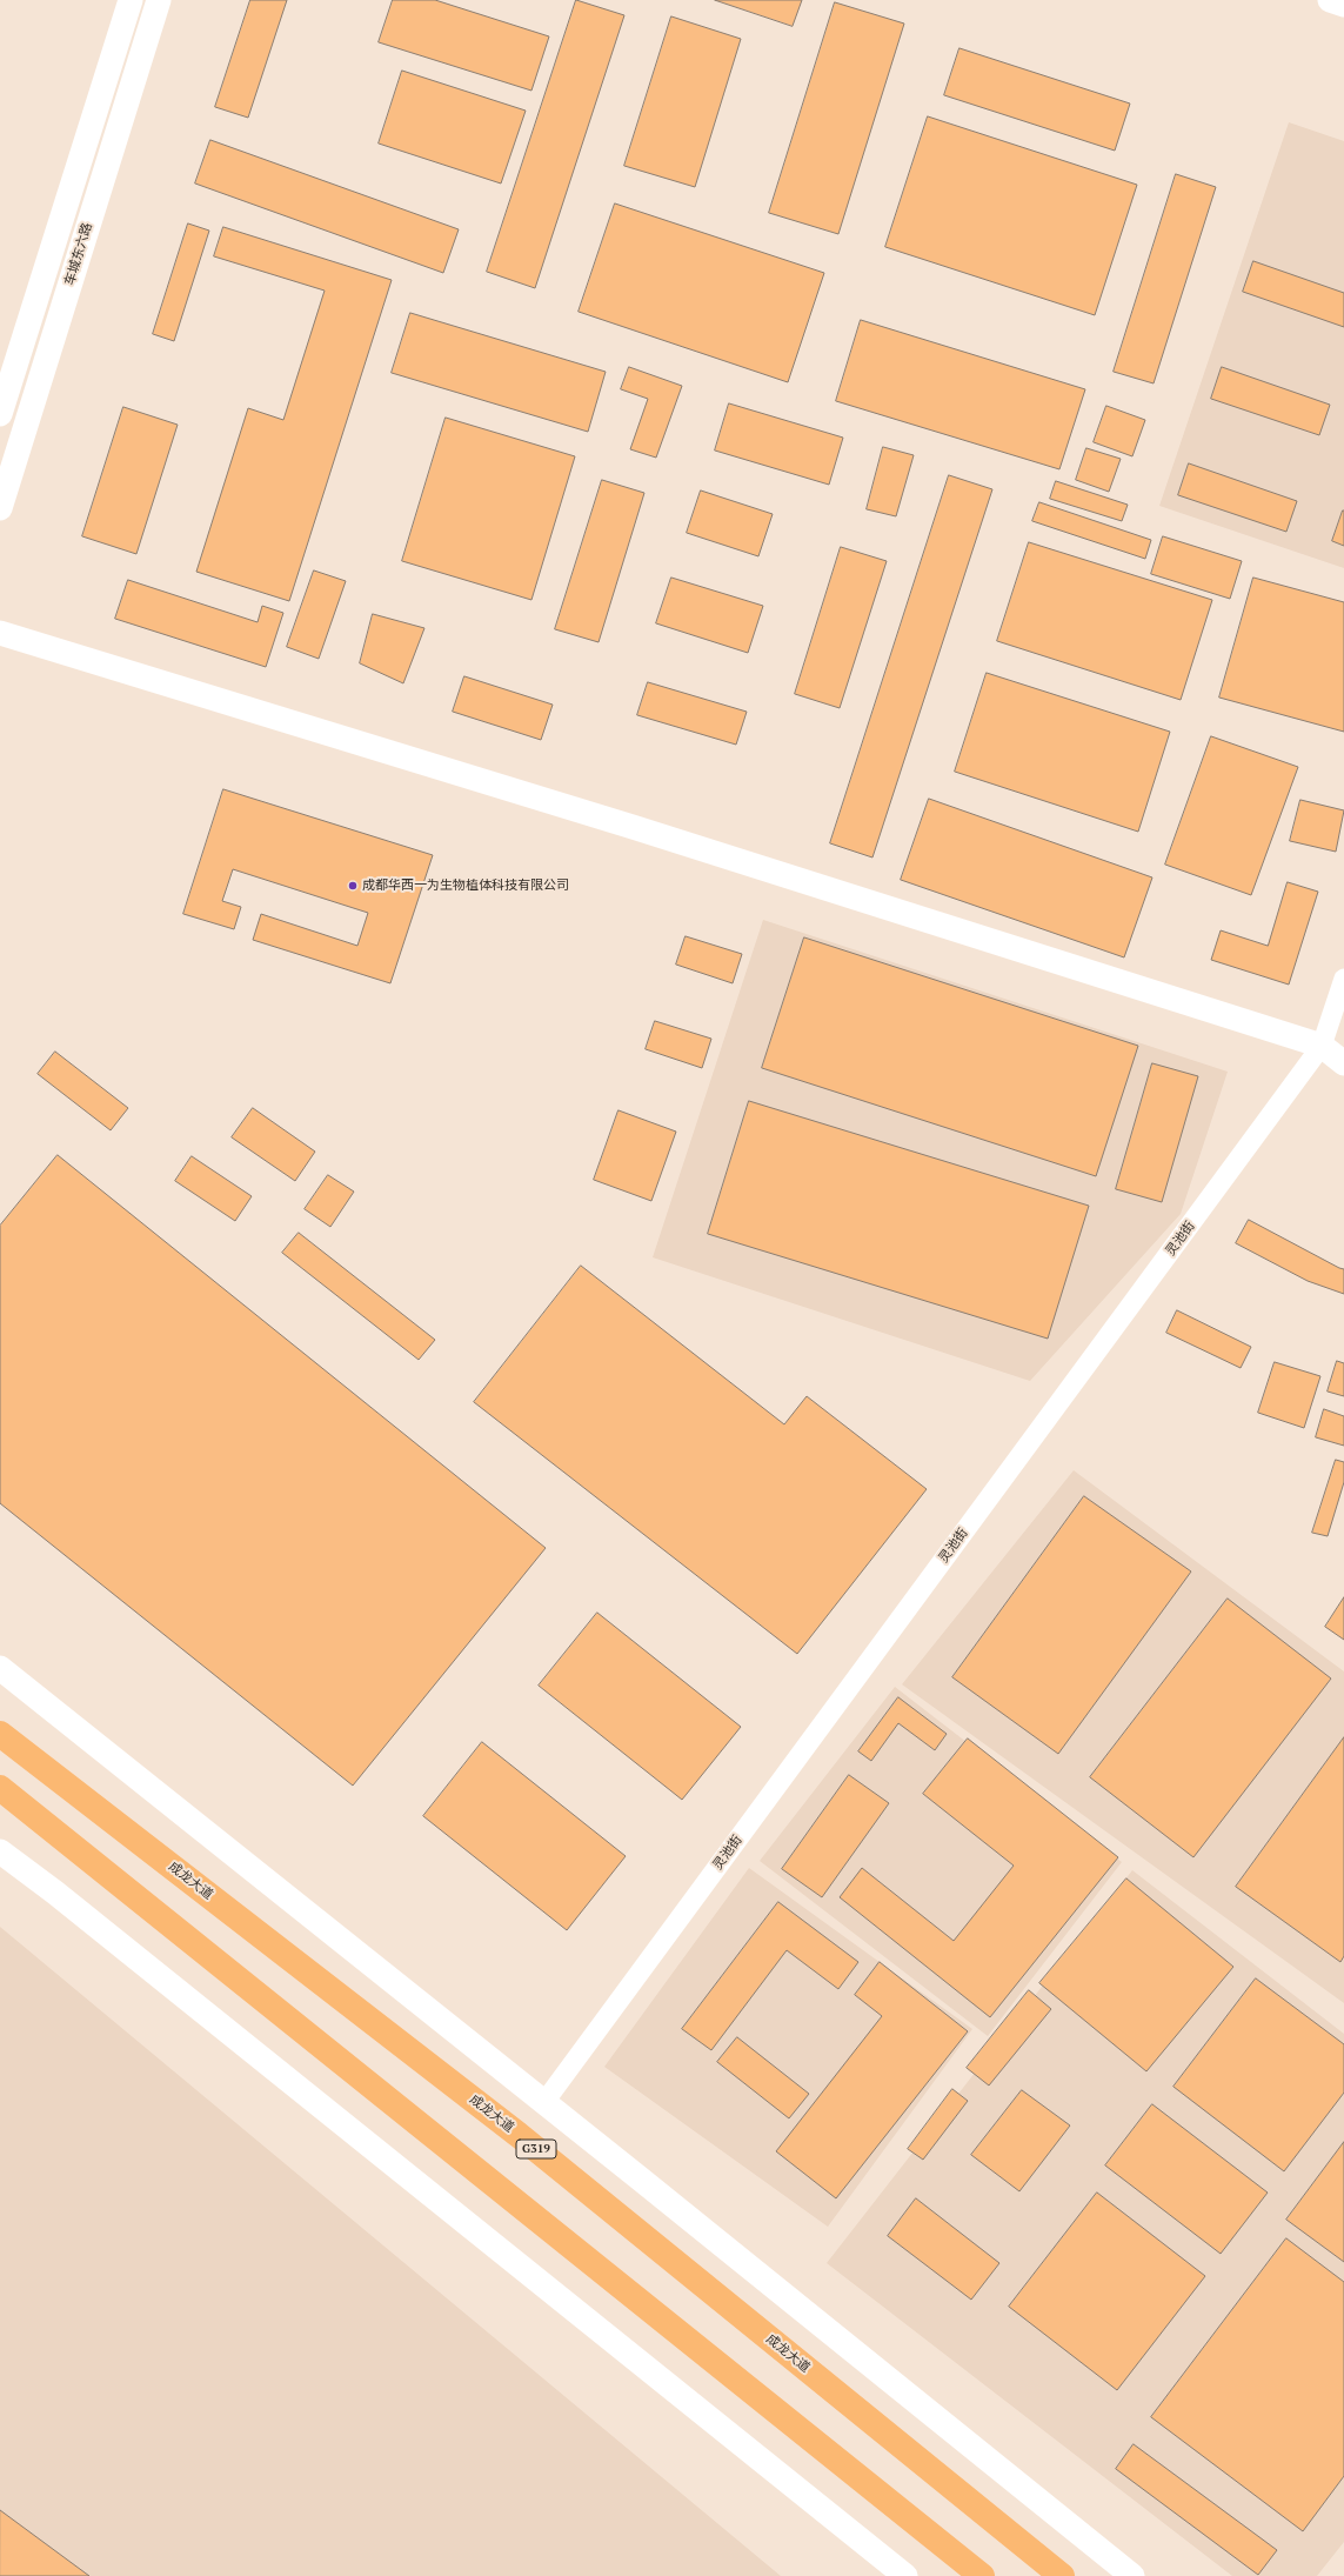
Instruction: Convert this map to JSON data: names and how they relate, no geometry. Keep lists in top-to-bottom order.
{
  "streets": {
    "highway": ["成龙大道", "G319"],
    "street": ["车城东六路", "灵池街"]
  },
  "places": ["成都华西一为生物植体科技有限公司"]
}
